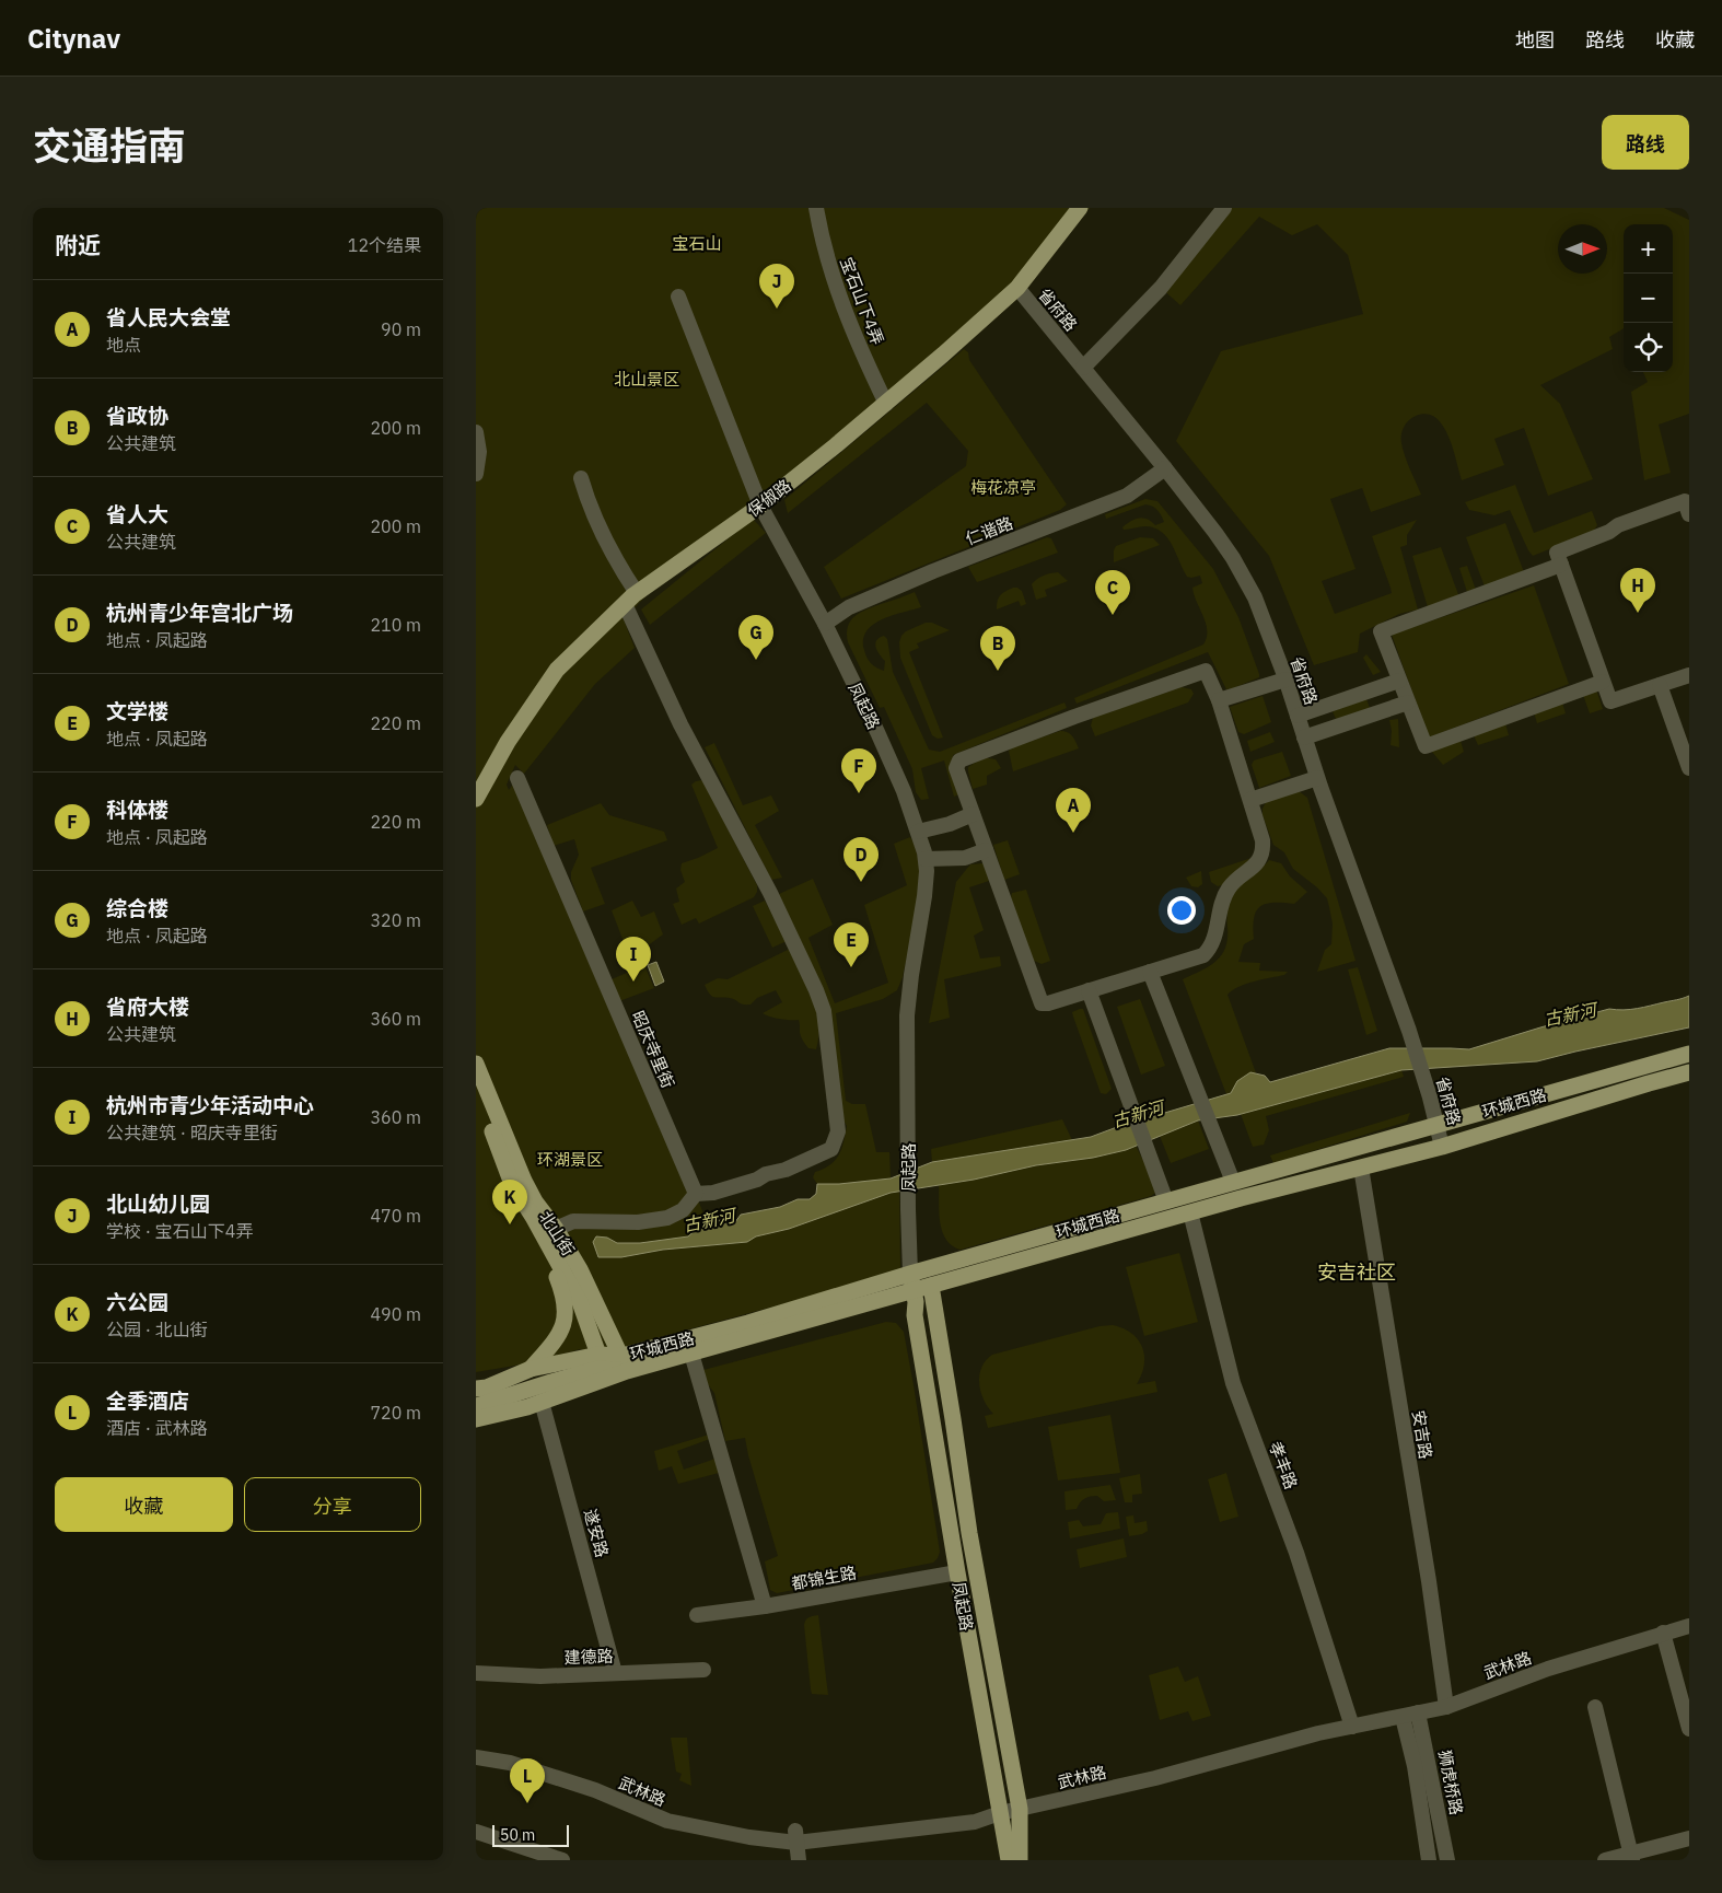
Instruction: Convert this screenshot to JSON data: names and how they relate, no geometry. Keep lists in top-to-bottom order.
{
  "streets": {
    "main road": [
      "保俶路",
      "凤起路",
      "环城西路",
      "北山街"
    ],
    "street": [
      "宝石山下4弄",
      "省府路",
      "仁谐路",
      "昭庆寺里街",
      "安吉路",
      "孝丰路",
      "遂安路",
      "都锦生路",
      "建德路",
      "武林路",
      "狮虎桥路"
    ]
  },
  "crossings": [
    ["宝石山下4弄", "保俶路"],
    ["省府路", "保俶路"],
    ["省府路", "仁谐路"],
    ["省府路", "环城西路"],
    ["保俶路", "凤起路"],
    ["仁谐路", "凤起路"],
    ["凤起路", "环城西路"],
    ["凤起路", "都锦生路"],
    ["凤起路", "武林路"],
    ["环城西路", "北山街"],
    ["环城西路", "安吉路"],
    ["环城西路", "孝丰路"],
    ["环城西路", "遂安路"],
    ["安吉路", "武林路"],
    ["孝丰路", "武林路"],
    ["遂安路", "建德路"],
    ["武林路", "狮虎桥路"]
  ],
  "districts": ["安吉社区"],
  "water": ["古新河"],
  "parks": [
    "宝石山",
    "北山景区",
    "梅花凉亭",
    "环湖景区"
  ],
  "scale_bar": "50 m",
  "north": "right",
  "page": {
    "header": "Citynav",
    "nav": ["地图", "路线", "收藏"],
    "title": "交通指南",
    "buttons": [
      "路线",
      ["收藏", "分享"]
    ],
    "heading": ["附近", "12个结果"],
    "map_buttons": ["+", "−"],
    "pins": [
      "J",
      "H",
      "C",
      "G",
      "B",
      "F",
      "A",
      "D",
      "E",
      "I",
      "K",
      "L"
    ],
    "list": [
      {
        "mark": "A",
        "name": "省人民大会堂",
        "note": "地点",
        "value": "90 m"
      },
      {
        "mark": "B",
        "name": "省政协",
        "note": "公共建筑",
        "value": "200 m"
      },
      {
        "mark": "C",
        "name": "省人大",
        "note": "公共建筑",
        "value": "200 m"
      },
      {
        "mark": "D",
        "name": "杭州青少年宫北广场",
        "note": "地点 · 凤起路",
        "value": "210 m"
      },
      {
        "mark": "E",
        "name": "文学楼",
        "note": "地点 · 凤起路",
        "value": "220 m"
      },
      {
        "mark": "F",
        "name": "科体楼",
        "note": "地点 · 凤起路",
        "value": "220 m"
      },
      {
        "mark": "G",
        "name": "综合楼",
        "note": "地点 · 凤起路",
        "value": "320 m"
      },
      {
        "mark": "H",
        "name": "省府大楼",
        "note": "公共建筑",
        "value": "360 m"
      },
      {
        "mark": "I",
        "name": "杭州市青少年活动中心",
        "note": "公共建筑 · 昭庆寺里街",
        "value": "360 m"
      },
      {
        "mark": "J",
        "name": "北山幼儿园",
        "note": "学校 · 宝石山下4弄",
        "value": "470 m"
      },
      {
        "mark": "K",
        "name": "六公园",
        "note": "公园 · 北山街",
        "value": "490 m"
      },
      {
        "mark": "L",
        "name": "全季酒店",
        "note": "酒店 · 武林路",
        "value": "720 m"
      }
    ],
    "scale": "50 m"
  }
}
